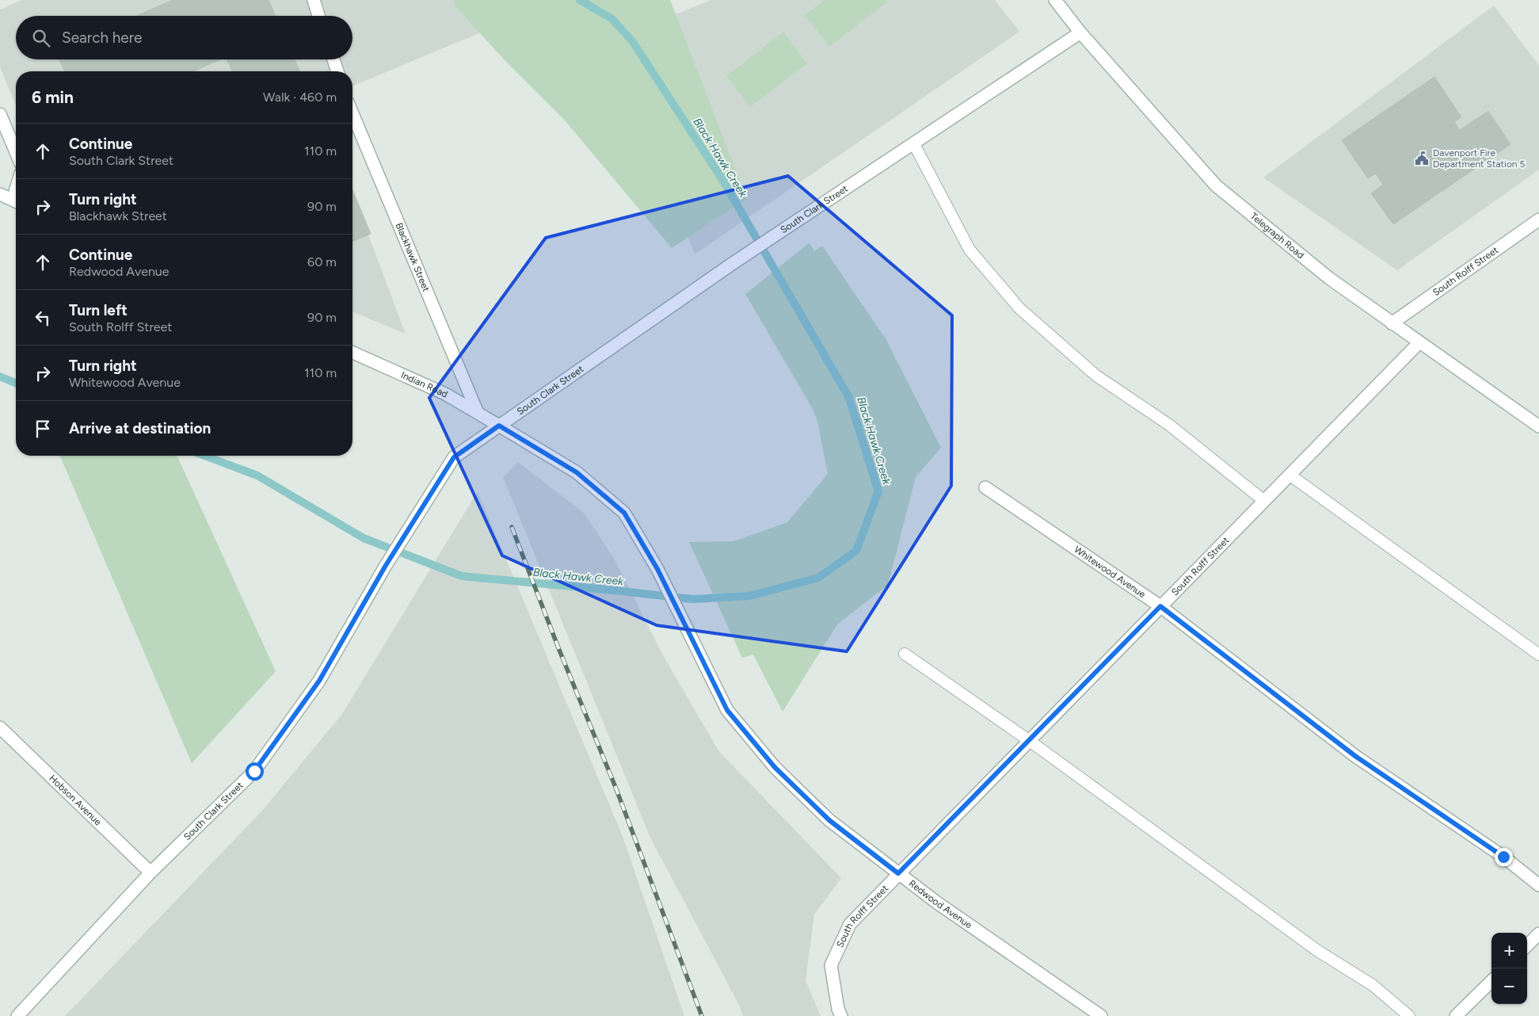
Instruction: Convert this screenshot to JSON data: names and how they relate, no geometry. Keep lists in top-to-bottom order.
{
  "streets": {
    "street": [
      "South Clark Street",
      "Telegraph Road",
      "Blackhawk Street",
      "South Rolff Street",
      "Indian Road",
      "Whitewood Avenue",
      "Hobson Avenue",
      "Redwood Avenue"
    ]
  },
  "crossings": [
    ["South Clark Street", "Telegraph Road"],
    ["South Clark Street", "Indian Road"],
    ["South Clark Street", "Hobson Avenue"],
    ["South Clark Street", "Redwood Avenue"],
    ["Telegraph Road", "South Rolff Street"],
    ["Blackhawk Street", "Indian Road"],
    ["South Rolff Street", "Whitewood Avenue"],
    ["South Rolff Street", "Redwood Avenue"],
    ["Indian Road", "Redwood Avenue"]
  ],
  "water": ["Black Hawk Creek"],
  "places": {
    "public building": ["Davenport Fire Department Station 5"]
  },
  "page": {
    "search": "Search here",
    "heading": ["6 min", "Walk · 460 m"],
    "list": [
      ["Continue", "South Clark Street", "110 m"],
      ["Turn right", "Blackhawk Street", "90 m"],
      ["Continue", "Redwood Avenue", "60 m"],
      ["Turn left", "South Rolff Street", "90 m"],
      ["Turn right", "Whitewood Avenue", "110 m"],
      "Arrive at destination"
    ],
    "map_buttons": ["+", "−"]
  }
}
